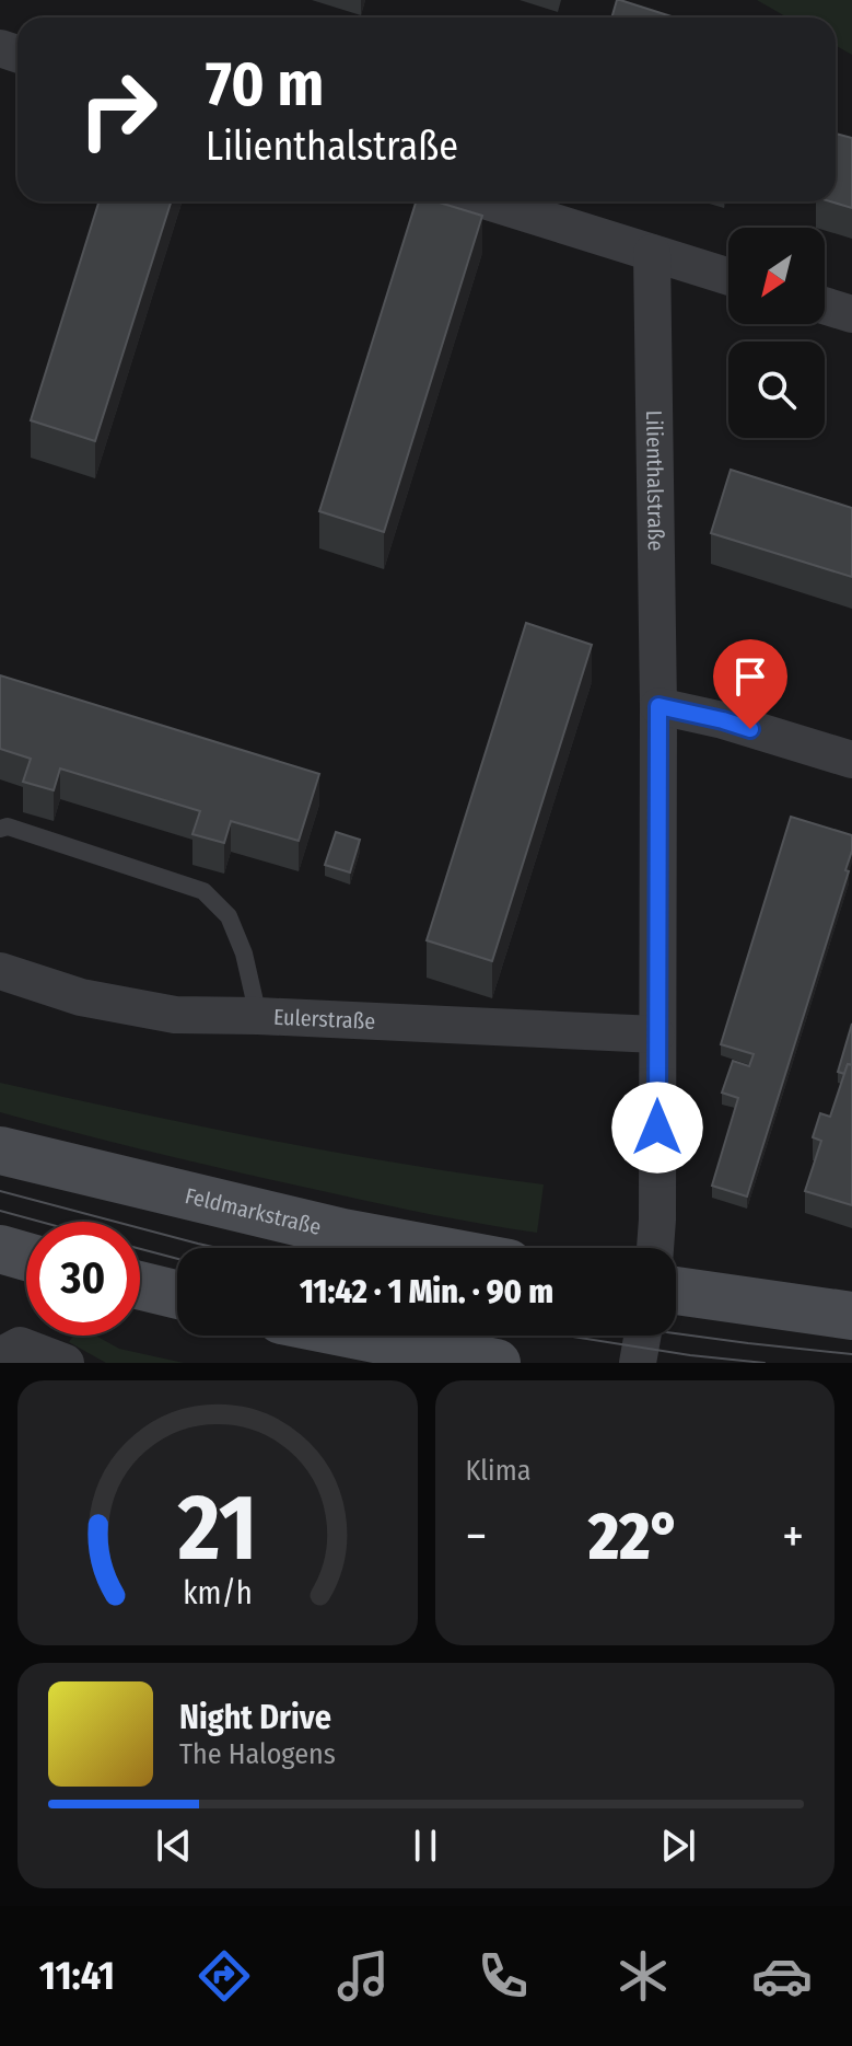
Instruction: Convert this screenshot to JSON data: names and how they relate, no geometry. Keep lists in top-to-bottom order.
{
  "streets": {
    "main road": ["Feldmarkstraße"],
    "street": ["Lilienthalstraße", "Eulerstraße"]
  },
  "crossings": [
    ["Lilienthalstraße", "Eulerstraße"]
  ],
  "north": "bottom left",
  "page": {
    "turn": ["70 m", "Lilienthalstraße"],
    "limit": "30",
    "trip": "11:42 · 1 Min. · 90 m",
    "tile": "Klima",
    "heat": ["−", "22°", "+"],
    "song": ["Night Drive", "The Halogens"],
    "tabs": "11:41",
    "gauge": ["21", "km/h"]
  }
}
